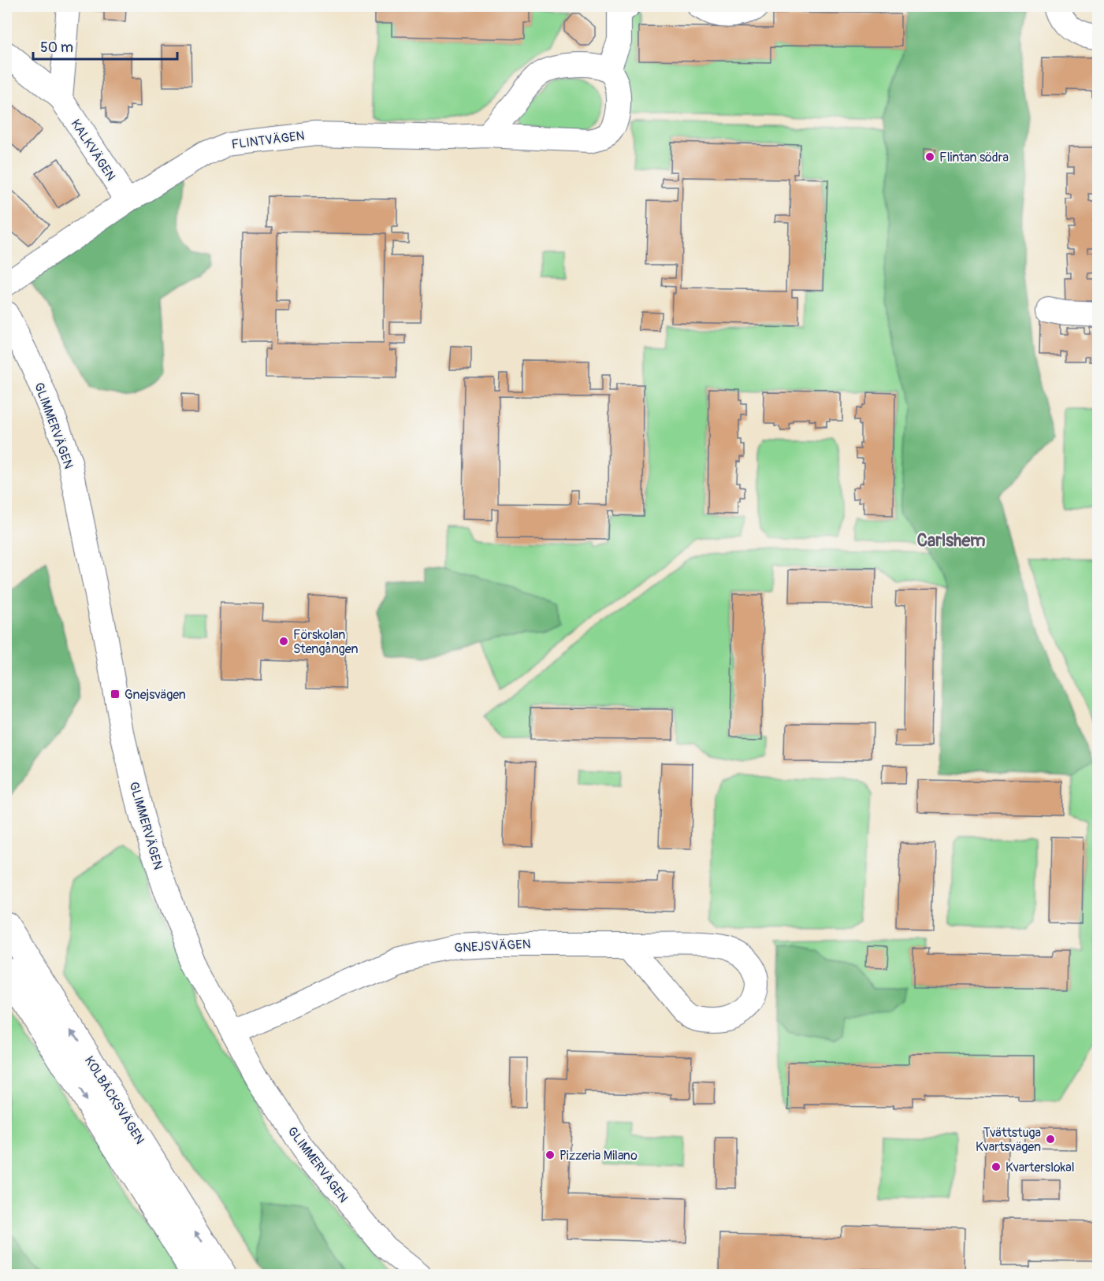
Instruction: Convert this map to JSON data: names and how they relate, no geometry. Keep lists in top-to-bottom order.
{
  "streets": {
    "highway": ["KOLBÄCKSVÄGEN"],
    "street": [
      "FLINTVÄGEN",
      "KALKVÄGEN",
      "GLIMMERVÄGEN",
      "GNEJSVÄGEN"
    ]
  },
  "crossings": [
    ["FLINTVÄGEN", "KALKVÄGEN"],
    ["GLIMMERVÄGEN", "GNEJSVÄGEN"]
  ],
  "districts": ["Carlshem"],
  "places": {
    "other": [
      "Flintan södra",
      "Förskolan Stengången",
      "Tvättstuga Kvartsvägen",
      "Pizzeria Milano",
      "Kvarterslokal"
    ],
    "transit": ["Gnejsvägen"]
  },
  "scale_bar": "50 m"
}
